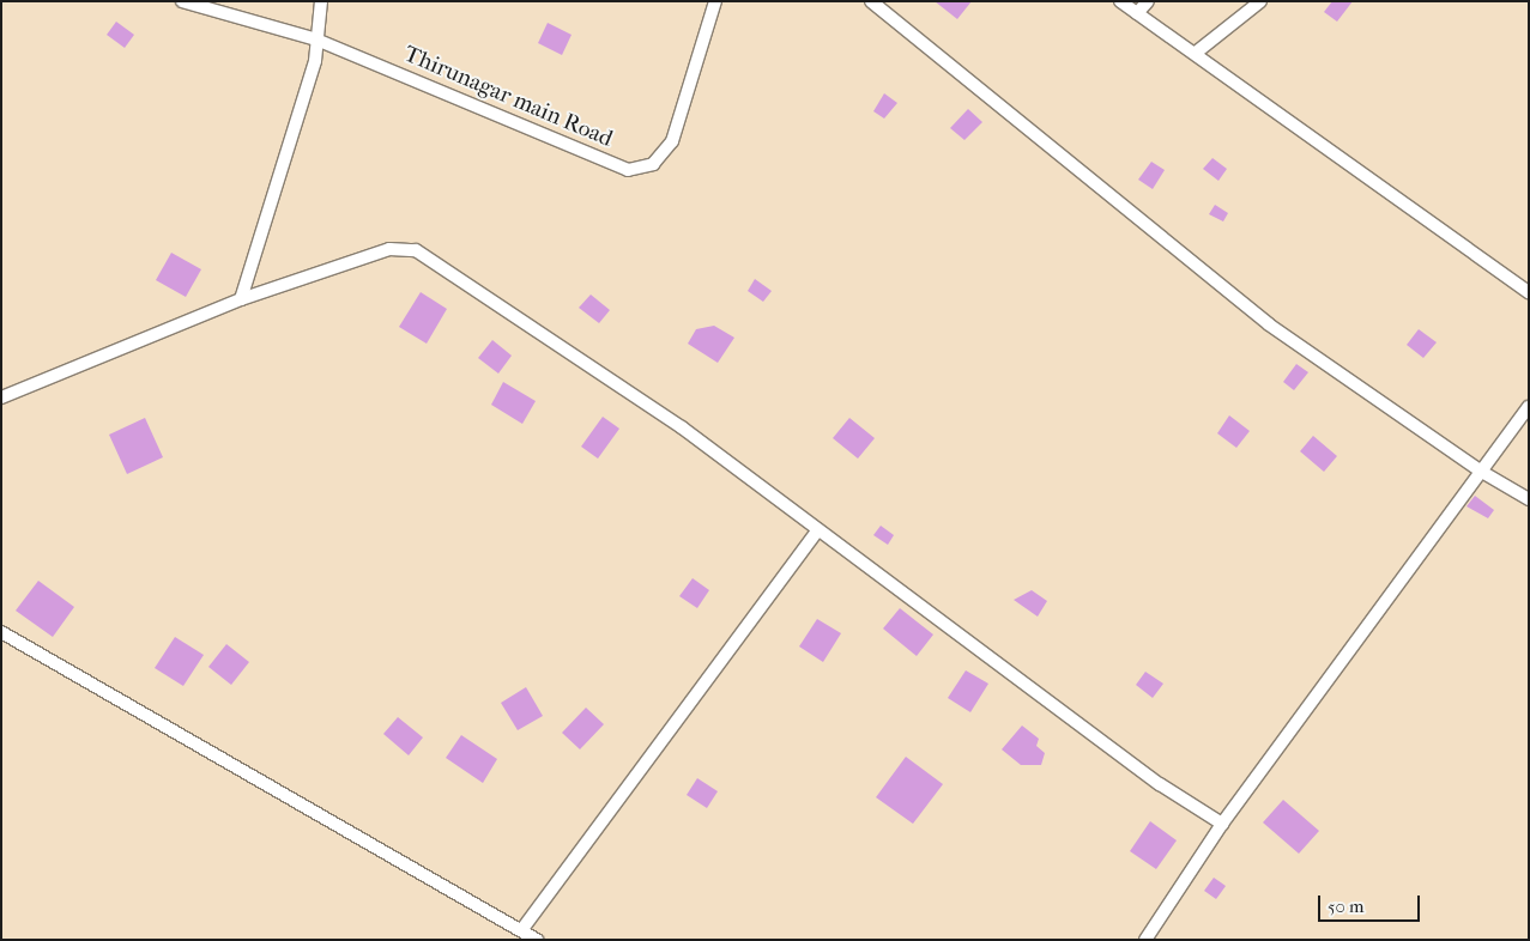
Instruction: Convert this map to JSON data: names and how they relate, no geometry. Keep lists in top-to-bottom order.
{
  "streets": {
    "street": ["Thirunagar main Road"]
  },
  "scale_bar": "50 m"
}
